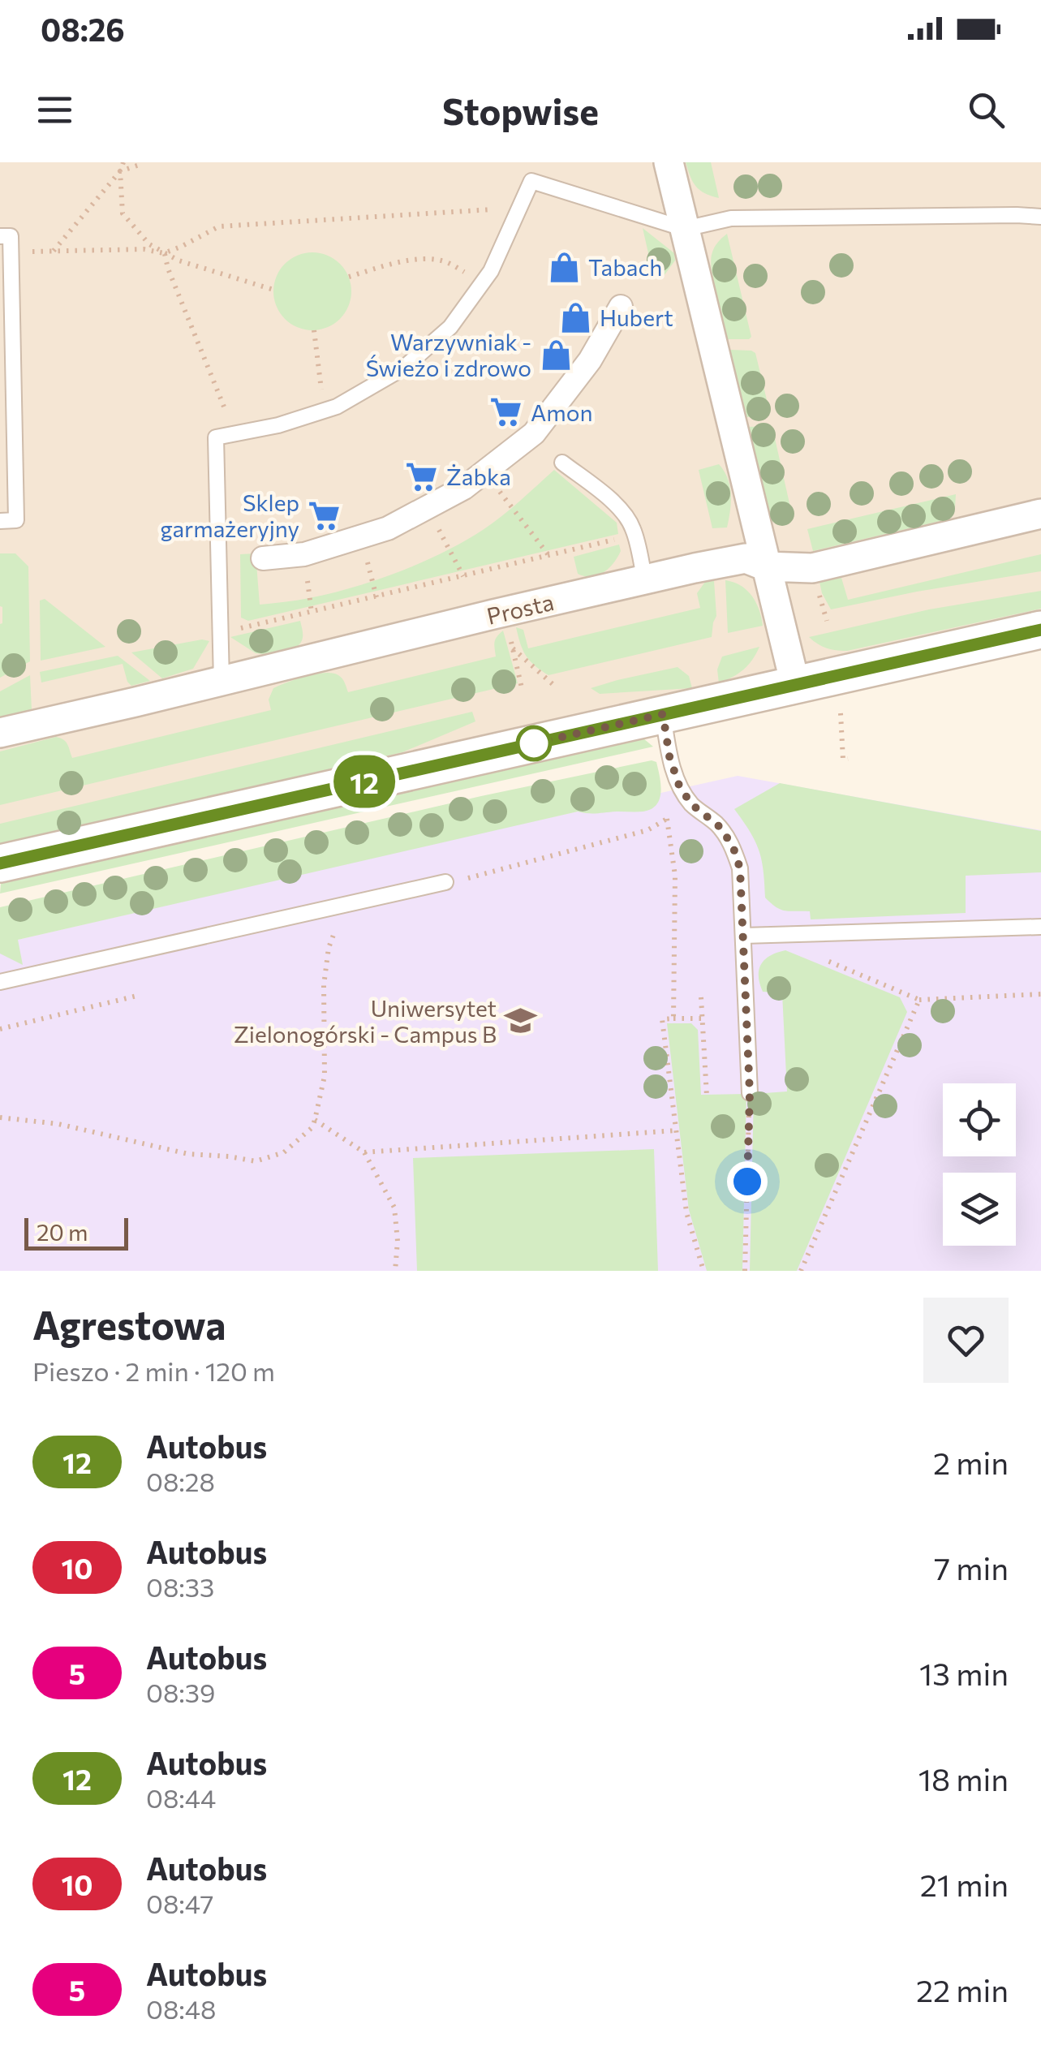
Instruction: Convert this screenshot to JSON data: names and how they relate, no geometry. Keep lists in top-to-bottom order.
{
  "streets": {
    "street": ["Prosta"]
  },
  "places": {
    "shop": ["Tabach", "Hubert", "Warzywniak - Świeżo i zdrowo"],
    "supermarket": ["Amon", "Żabka", "Sklep garmażeryjny"],
    "school or university": ["Uniwersytet Zielonogórski - Campus B"]
  },
  "lines": ["bus line 12"],
  "scale_bar": "20 m",
  "page": {
    "status": "08:26",
    "header": "Stopwise",
    "on_map": "12",
    "scale": "20 m",
    "heading": ["Agrestowa", "Pieszo · 2 min · 120 m"],
    "list": [
      {
        "mark": "12",
        "name": "Autobus",
        "note": "08:28",
        "value": "2 min"
      },
      {
        "mark": "10",
        "name": "Autobus",
        "note": "08:33",
        "value": "7 min"
      },
      {
        "mark": "5",
        "name": "Autobus",
        "note": "08:39",
        "value": "13 min"
      },
      {
        "mark": "12",
        "name": "Autobus",
        "note": "08:44",
        "value": "18 min"
      },
      {
        "mark": "10",
        "name": "Autobus",
        "note": "08:47",
        "value": "21 min"
      },
      {
        "mark": "5",
        "name": "Autobus",
        "note": "08:48",
        "value": "22 min"
      }
    ]
  }
}
